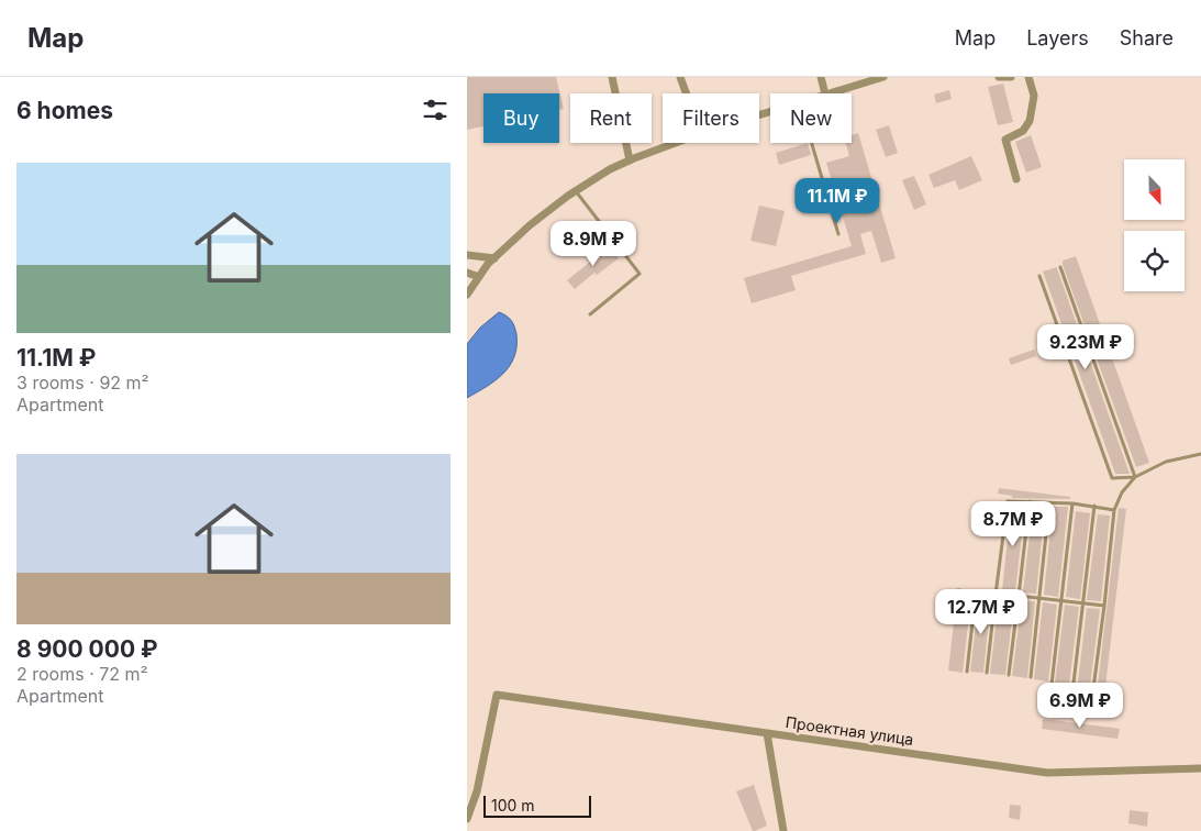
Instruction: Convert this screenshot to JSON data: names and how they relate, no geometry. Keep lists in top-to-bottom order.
{
  "streets": {
    "street": ["Проектная улица"]
  },
  "scale_bar": "100 m",
  "north": "bottom",
  "page": {
    "header": "Map",
    "nav": ["Map", "Layers", "Share"],
    "heading": "6 homes",
    "chip": [
      "Buy",
      "Rent",
      "Filters",
      "New"
    ],
    "list": [
      {
        "name": "11.1M ₽",
        "note": "3 rooms · 92 m² · Apartment"
      },
      {
        "name": "8 900 000 ₽",
        "note": "2 rooms · 72 m² · Apartment"
      }
    ],
    "price": [
      "11.1M ₽",
      "8.9M ₽",
      "9.23M ₽",
      "8.7M ₽",
      "12.7M ₽",
      "6.9M ₽"
    ],
    "scale": "100 m"
  }
}
